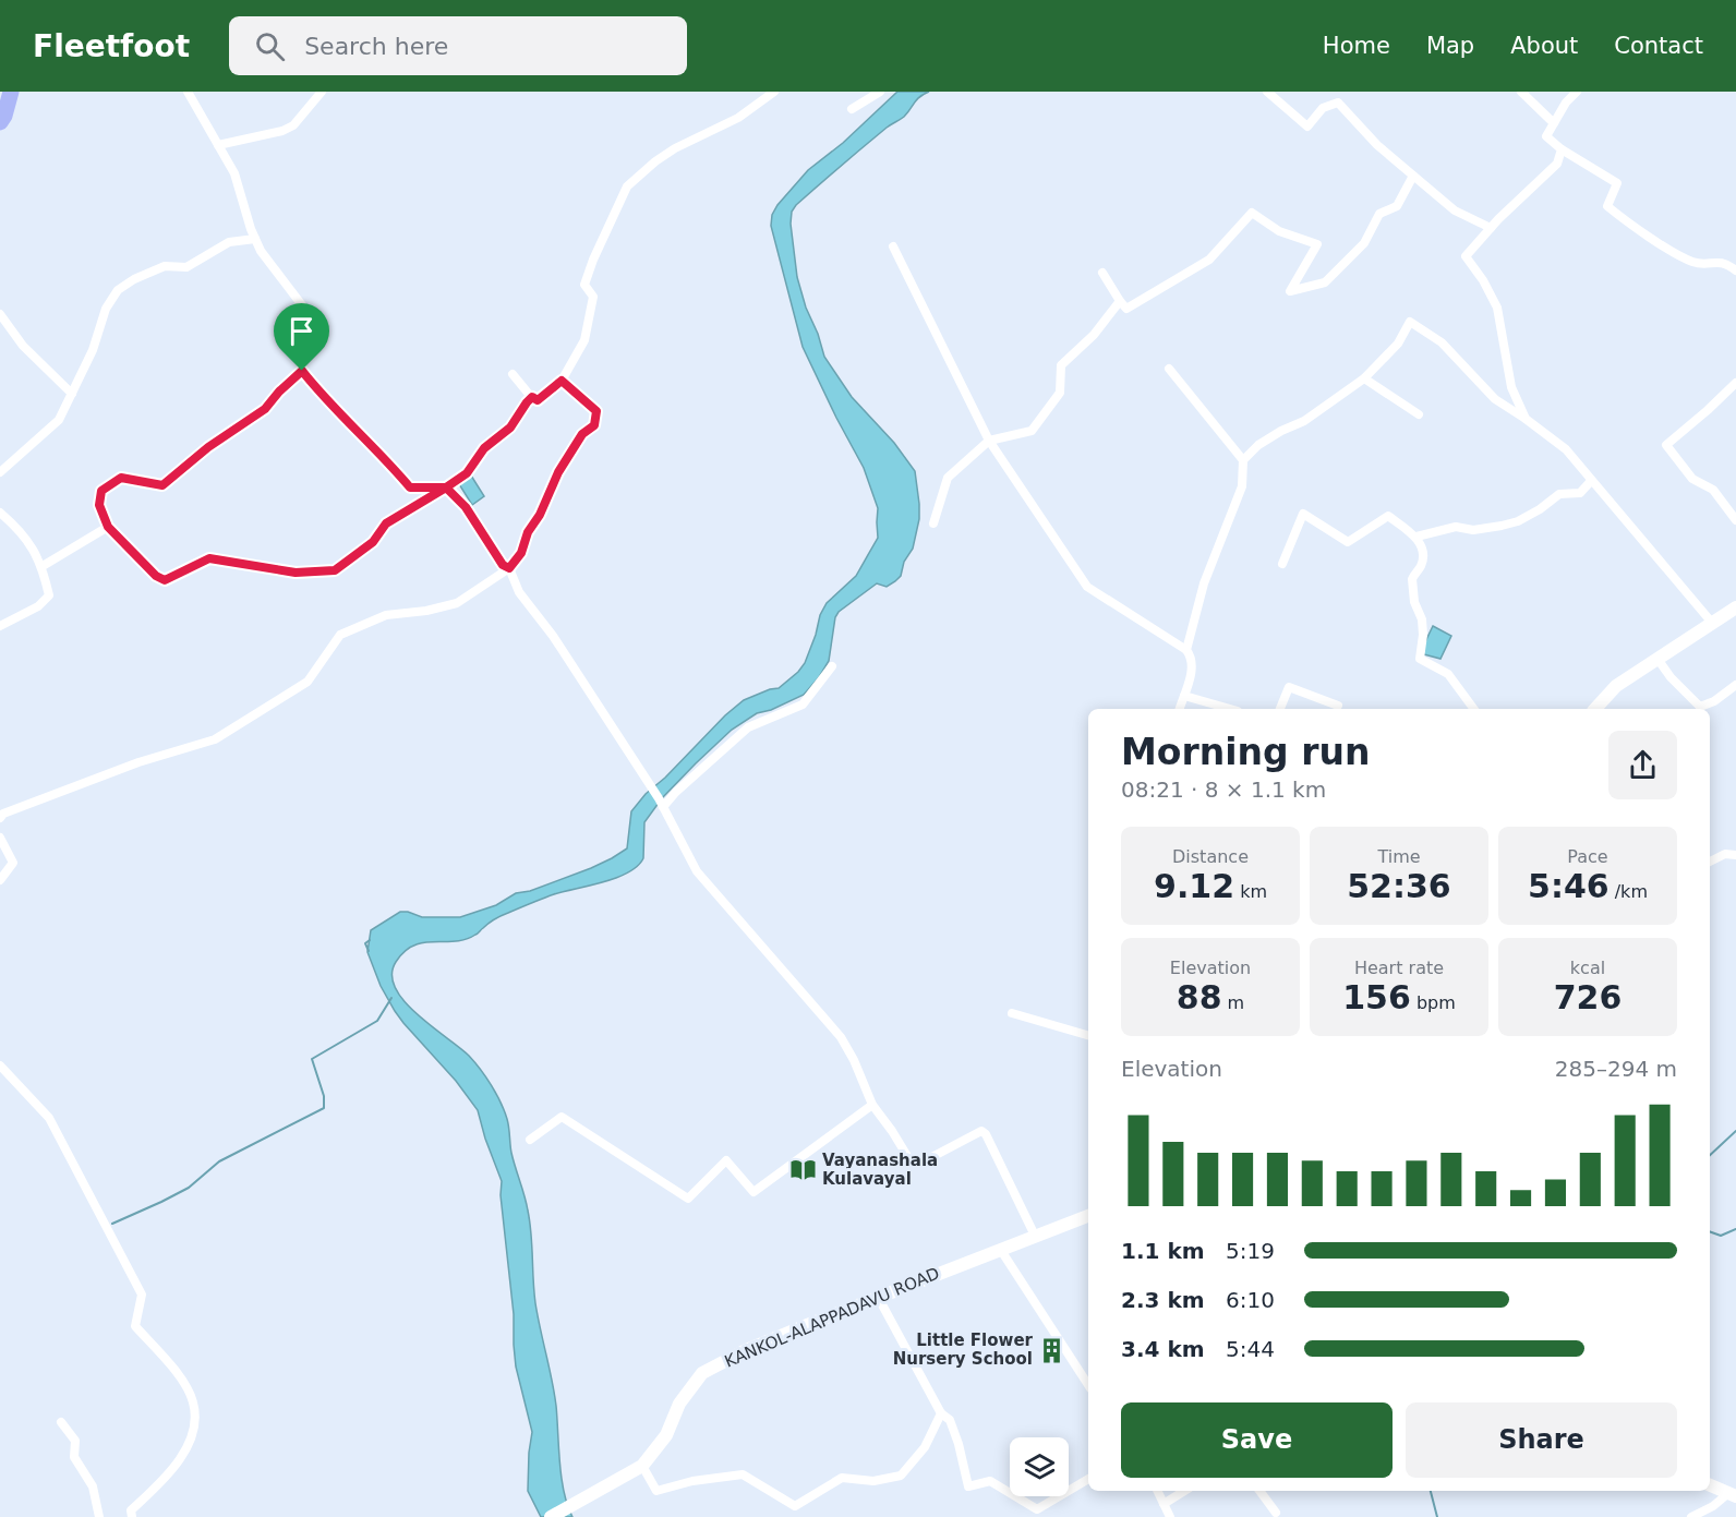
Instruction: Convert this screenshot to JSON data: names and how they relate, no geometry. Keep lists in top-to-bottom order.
{
  "streets": {
    "main road": ["KANKOL-ALAPPADAVU ROAD"]
  },
  "places": {
    "library": ["Vayanashala Kulavayal"],
    "building": ["Little Flower Nursery School"]
  },
  "page": {
    "header": "Fleetfoot",
    "search": "Search here",
    "nav": [
      "Home",
      "Map",
      "About",
      "Contact"
    ],
    "heading": ["Morning run", "08:21 · 8 × 1.1 km"],
    "stats": [
      ["Distance", "9.12 km"],
      ["Time", "52:36"],
      ["Pace", "5:46 /km"],
      ["Elevation", "88 m"],
      ["Heart rate", "156 bpm"],
      ["kcal", "726"]
    ],
    "chart": ["Elevation", "285–294 m"],
    "list": [
      {
        "name": "1.1 km",
        "note": "5:19"
      },
      {
        "name": "2.3 km",
        "note": "6:10"
      },
      {
        "name": "3.4 km",
        "note": "5:44"
      }
    ],
    "buttons": ["Save", "Share"]
  }
}
